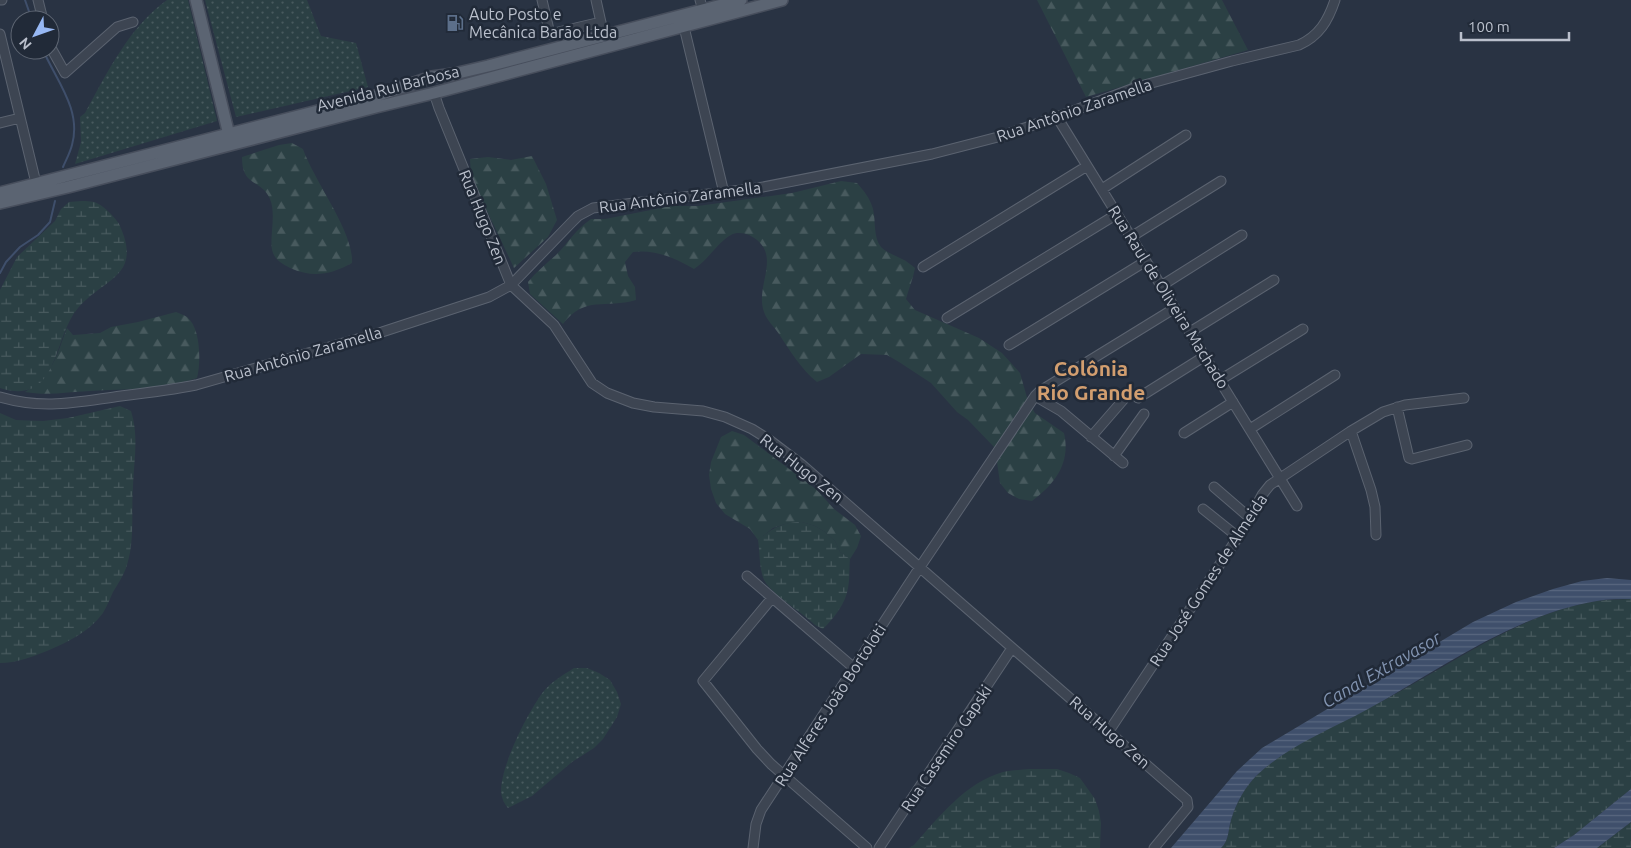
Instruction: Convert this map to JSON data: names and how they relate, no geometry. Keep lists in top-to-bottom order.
{
  "streets": {
    "main road": ["Avenida Rui Barbosa"],
    "street": [
      "Rua Antônio Zaramella",
      "Rua Hugo Zen",
      "Rua Raul de Oliveira Machado",
      "Rua José Gomes de Almeida",
      "Rua Alferes João Bortoloti",
      "Rua Casemiro Gapski"
    ]
  },
  "crossings": [
    ["Avenida Rui Barbosa", "Rua Hugo Zen"],
    ["Rua Antônio Zaramella", "Rua Hugo Zen"],
    ["Rua Antônio Zaramella", "Rua Raul de Oliveira Machado"],
    ["Rua Hugo Zen", "Rua José Gomes de Almeida"],
    ["Rua Hugo Zen", "Rua Alferes João Bortoloti"],
    ["Rua Hugo Zen", "Rua Casemiro Gapski"],
    ["Rua Raul de Oliveira Machado", "Rua José Gomes de Almeida"]
  ],
  "districts": ["Colônia Rio Grande"],
  "water": ["Canal Extravasor"],
  "places": {
    "fuel station": ["Auto Posto e Mecânica Barão Ltda"]
  },
  "scale_bar": "100 m",
  "north": "bottom left"
}
